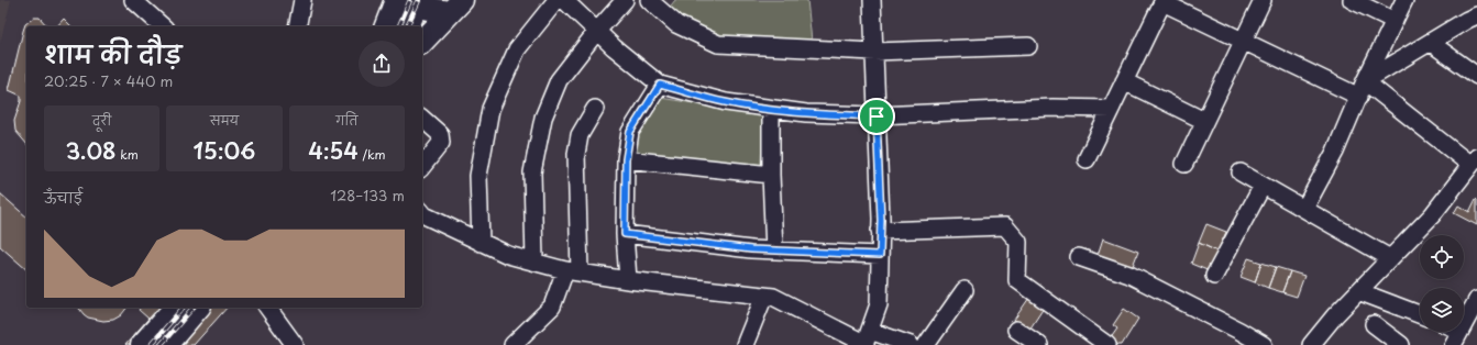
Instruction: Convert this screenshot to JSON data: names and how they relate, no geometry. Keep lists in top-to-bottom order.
{
  "page": {
    "heading": ["शाम की दौड़", "20:25 · 7 × 440 m"],
    "stats": [
      ["दूरी", "3.08 km"],
      ["समय", "15:06"],
      ["गति", "4:54 /km"]
    ],
    "chart": ["ऊँचाई", "128–133 m"]
  }
}
